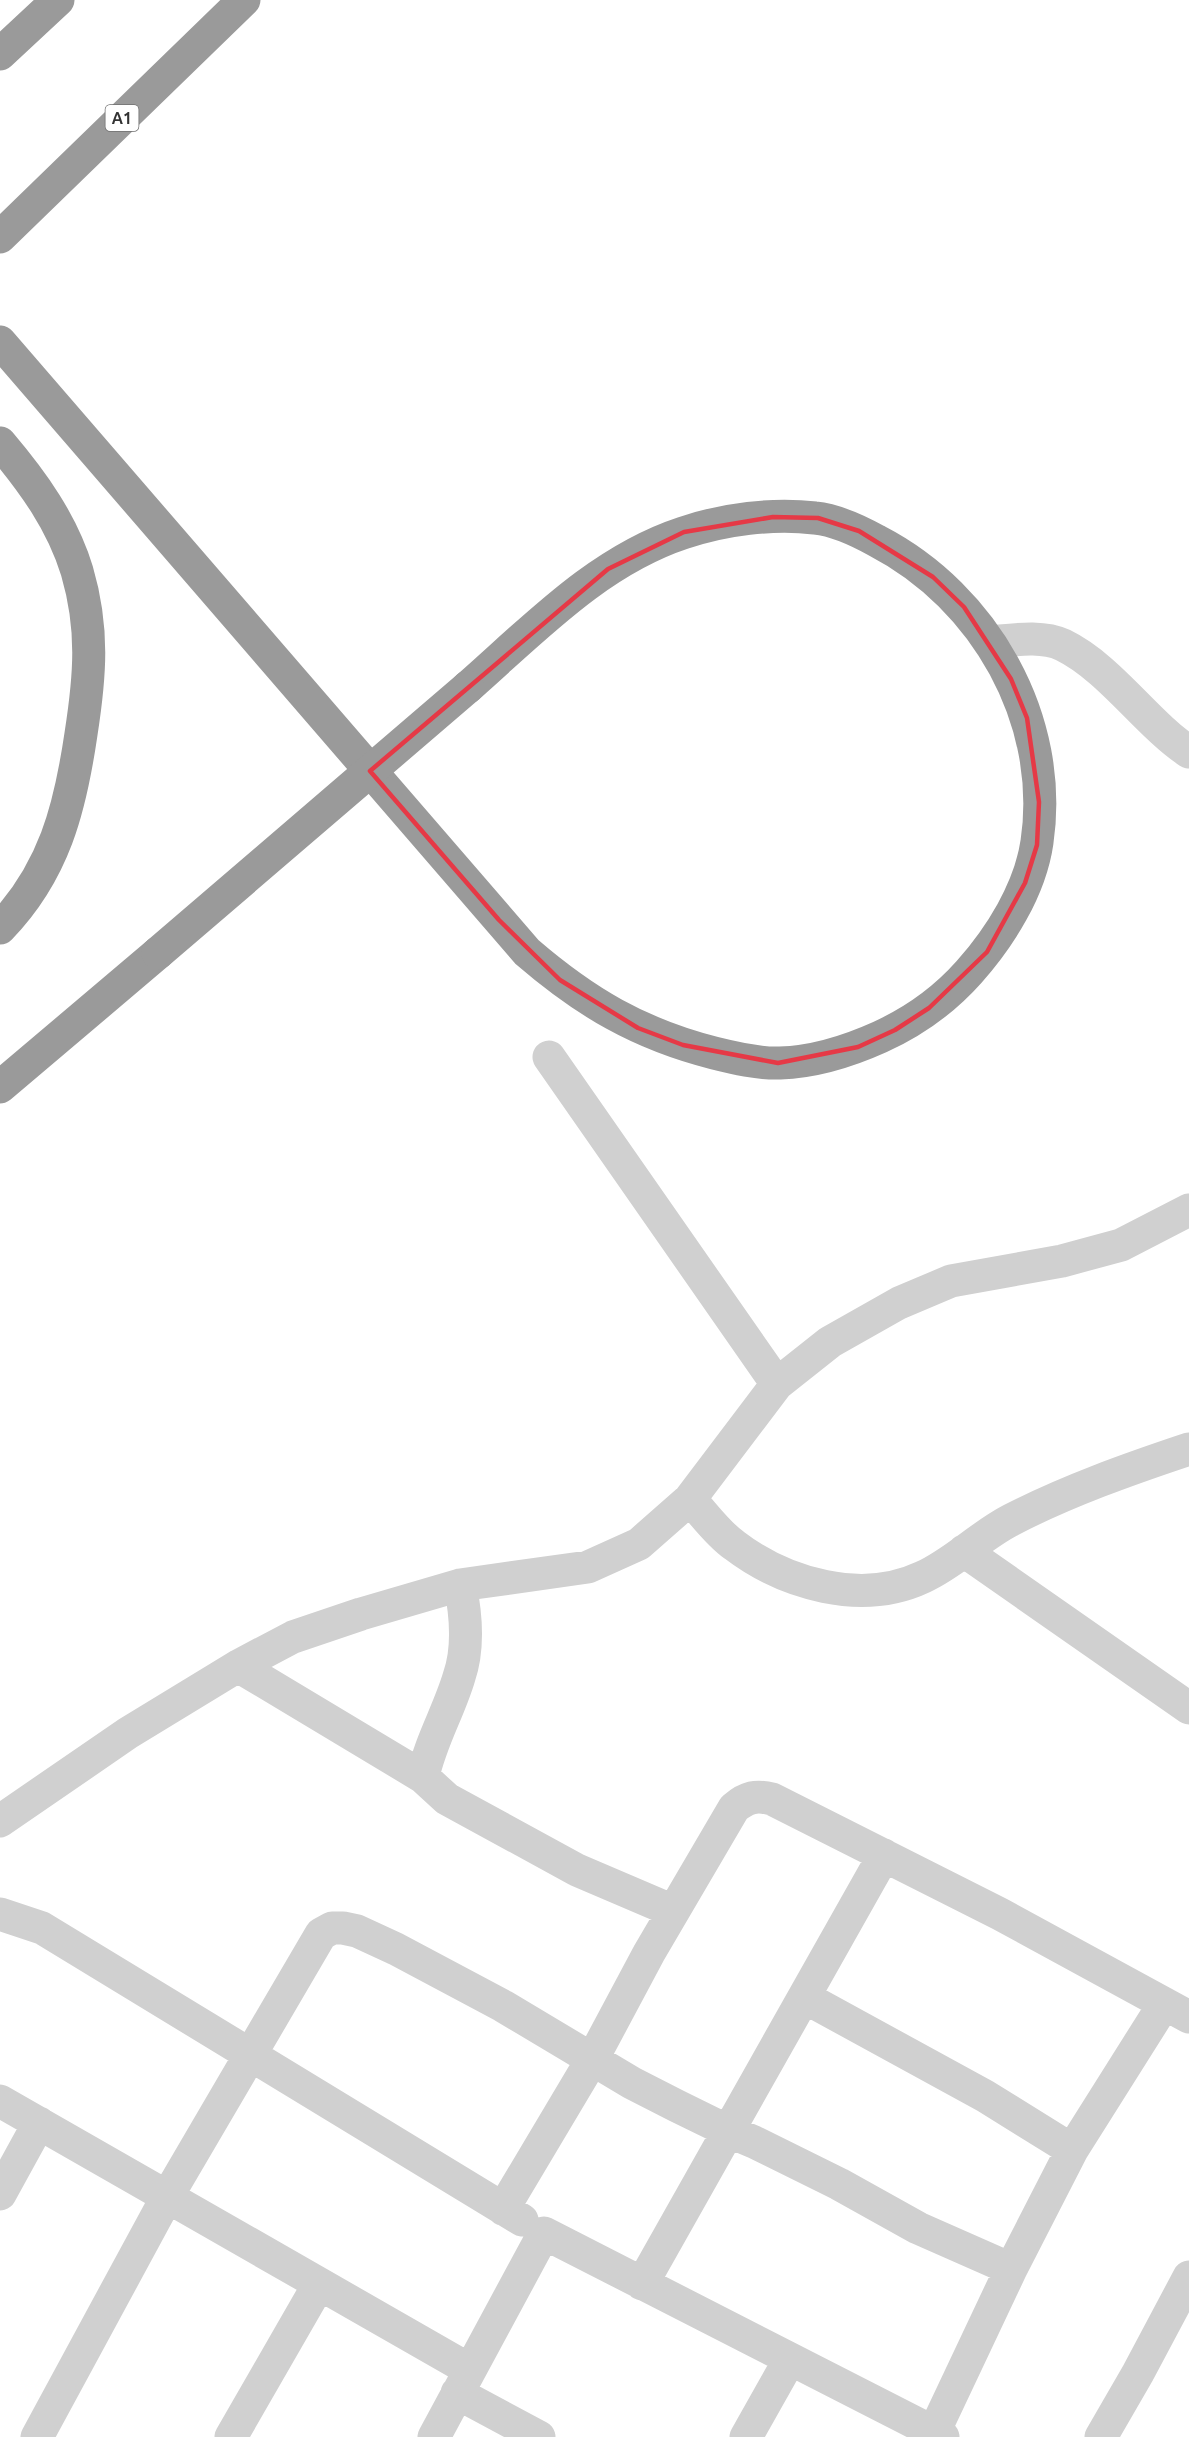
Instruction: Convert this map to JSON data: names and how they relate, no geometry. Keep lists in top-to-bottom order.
{
  "streets": {
    "highway": ["A1"]
  }
}
